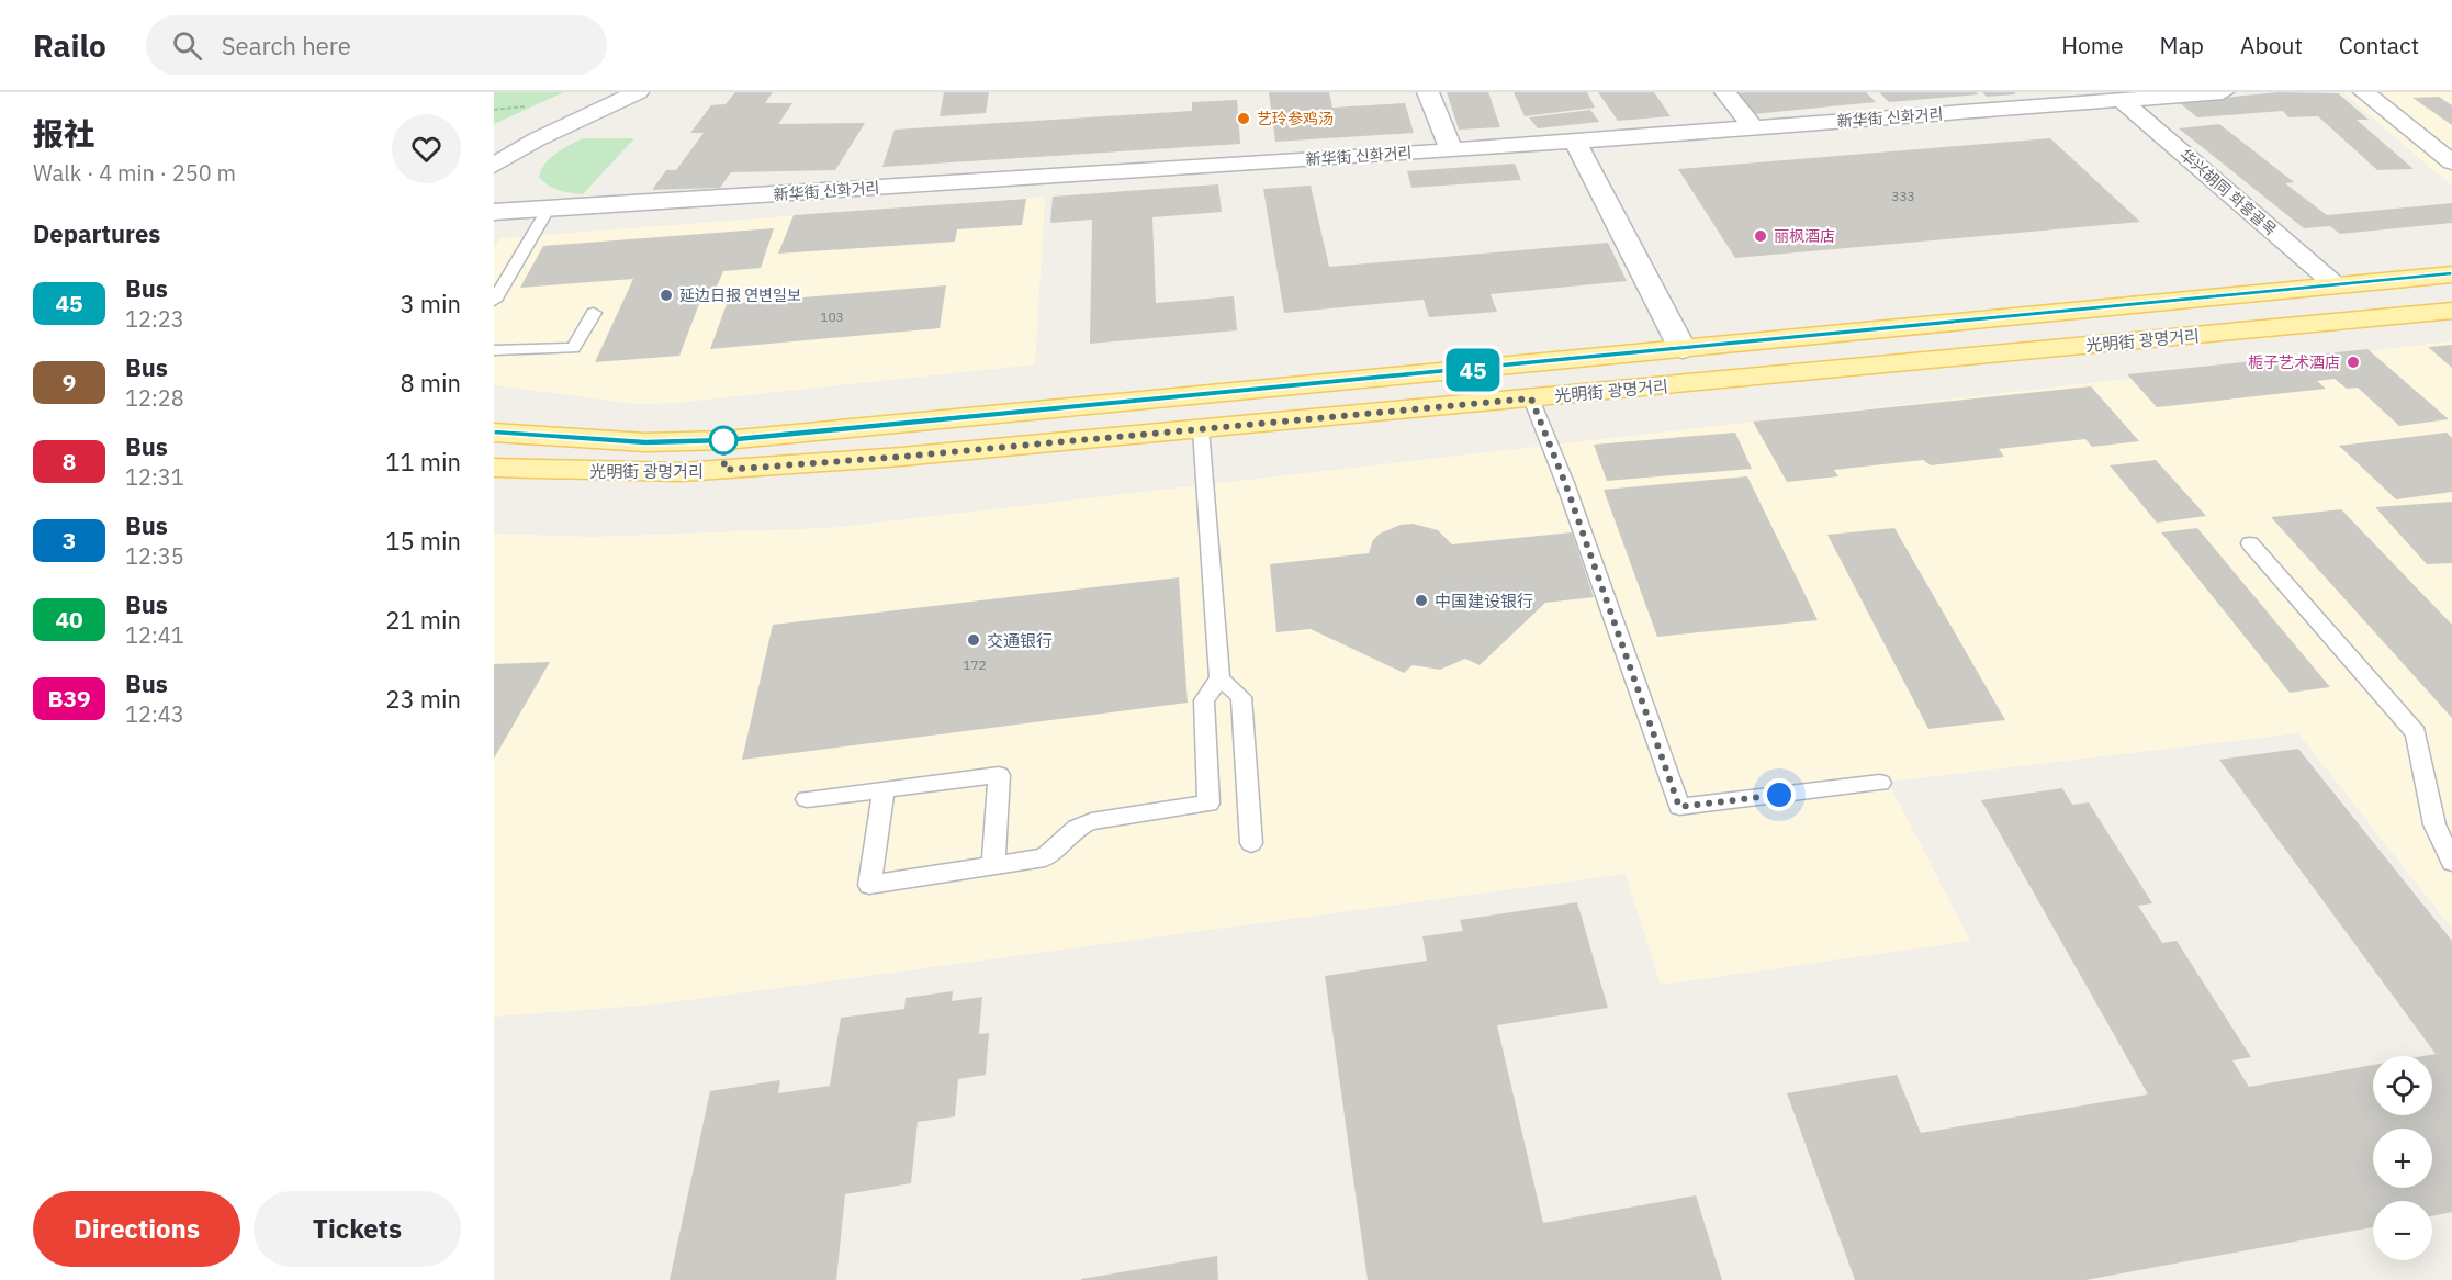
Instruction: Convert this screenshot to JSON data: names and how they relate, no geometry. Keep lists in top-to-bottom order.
{
  "streets": {
    "main road": ["光明街 광명거리"],
    "street": ["新华街 신화거리", "华兴胡同 화흥골목"]
  },
  "crossings": [
    ["新华街 신화거리", "华兴胡同 화흥골목"],
    ["华兴胡同 화흥골목", "光明街 광명거리"]
  ],
  "places": [
    "艺玲参鸡汤",
    "丽枫酒店",
    "延边日报 연변일보",
    "栀子艺术酒店",
    "中国建设银行",
    "交通银行"
  ],
  "lines": ["bus line 45"],
  "house_numbers": ["333", "103", "172"],
  "page": {
    "header": "Railo",
    "search": "Search here",
    "nav": [
      "Home",
      "Map",
      "About",
      "Contact"
    ],
    "heading": [
      ["报社", "Walk · 4 min · 250 m"],
      "Departures"
    ],
    "on_map": "45",
    "list": [
      {
        "mark": "45",
        "name": "Bus",
        "note": "12:23",
        "value": "3 min"
      },
      {
        "mark": "9",
        "name": "Bus",
        "note": "12:28",
        "value": "8 min"
      },
      {
        "mark": "8",
        "name": "Bus",
        "note": "12:31",
        "value": "11 min"
      },
      {
        "mark": "3",
        "name": "Bus",
        "note": "12:35",
        "value": "15 min"
      },
      {
        "mark": "40",
        "name": "Bus",
        "note": "12:41",
        "value": "21 min"
      },
      {
        "mark": "B39",
        "name": "Bus",
        "note": "12:43",
        "value": "23 min"
      }
    ],
    "map_buttons": ["+", "−"],
    "buttons": ["Directions", "Tickets"]
  }
}
